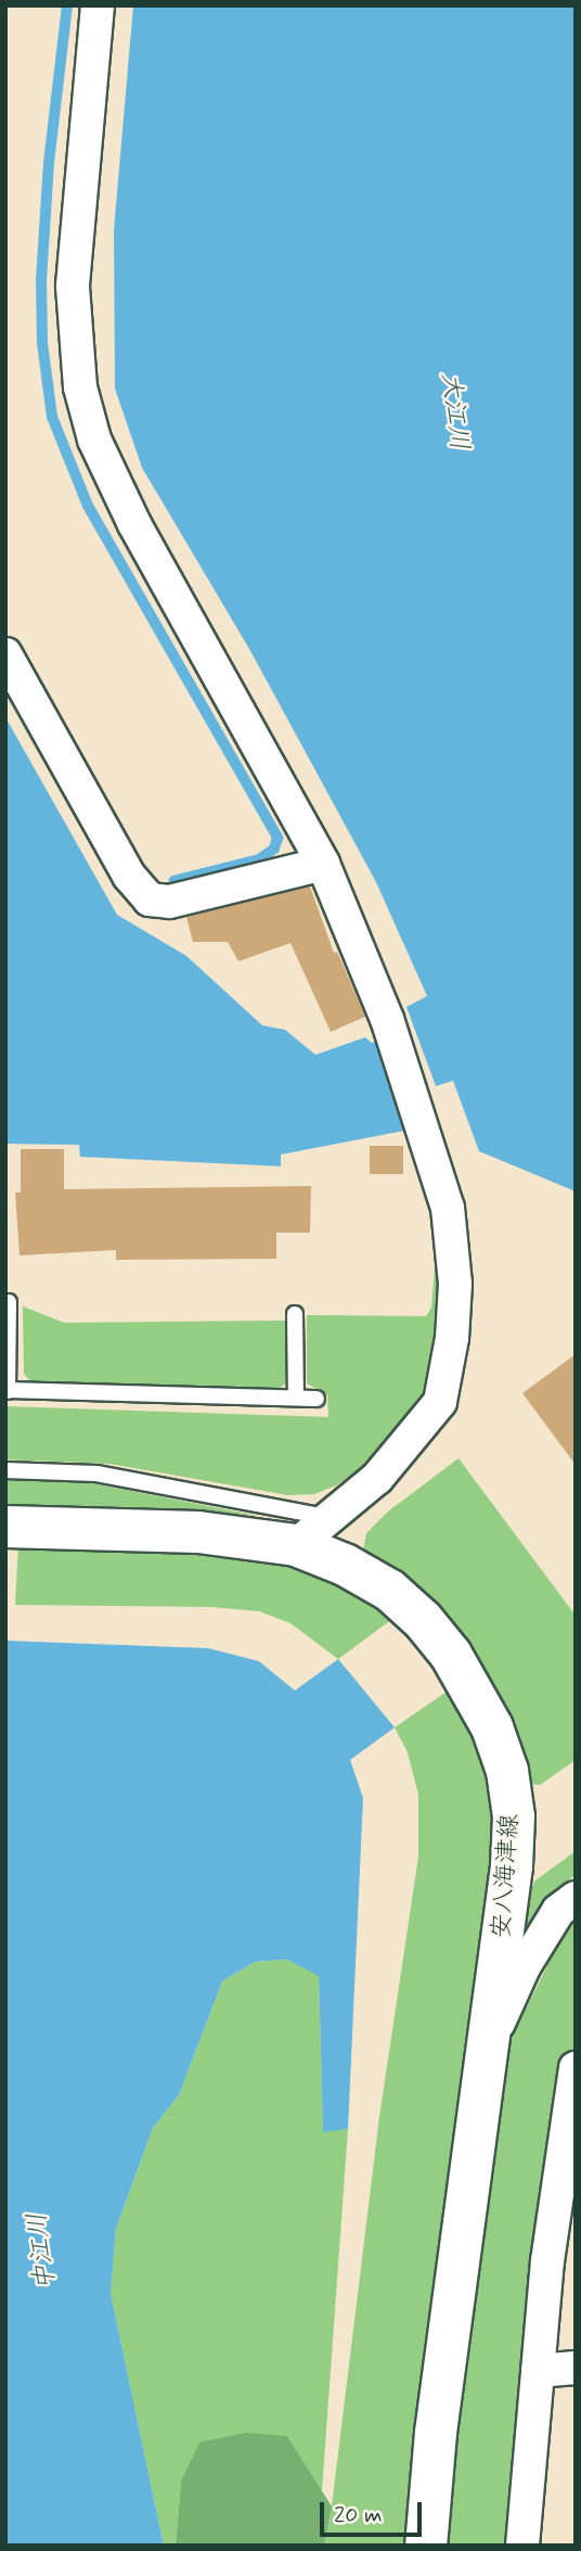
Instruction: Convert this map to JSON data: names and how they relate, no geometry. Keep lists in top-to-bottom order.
{
  "streets": {
    "main road": ["安八海津線"]
  },
  "water": ["大江川", "中江川"],
  "scale_bar": "20 m"
}
